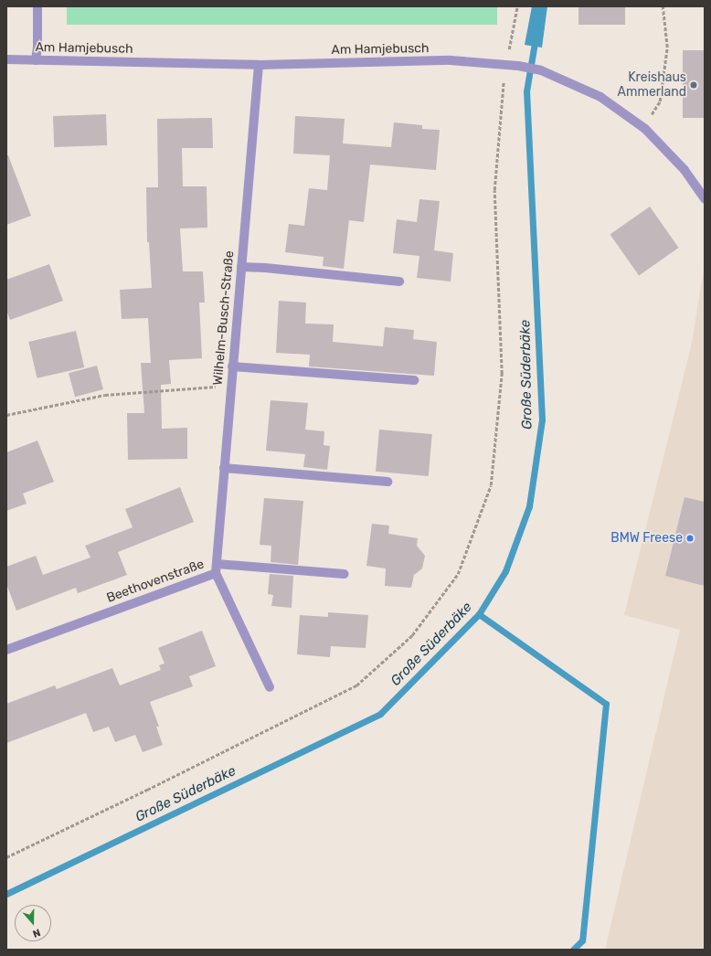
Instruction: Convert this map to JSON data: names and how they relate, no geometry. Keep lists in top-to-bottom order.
{
  "streets": {
    "street": ["Am Hamjebusch", "Wilhelm-Busch-Straße", "Beethovenstraße"]
  },
  "crossings": [
    ["Am Hamjebusch", "Wilhelm-Busch-Straße"],
    ["Wilhelm-Busch-Straße", "Beethovenstraße"]
  ],
  "water": ["Große Süderbäke"],
  "places": ["Kreishaus Ammerland", "BMW Freese"],
  "north": "bottom"
}
